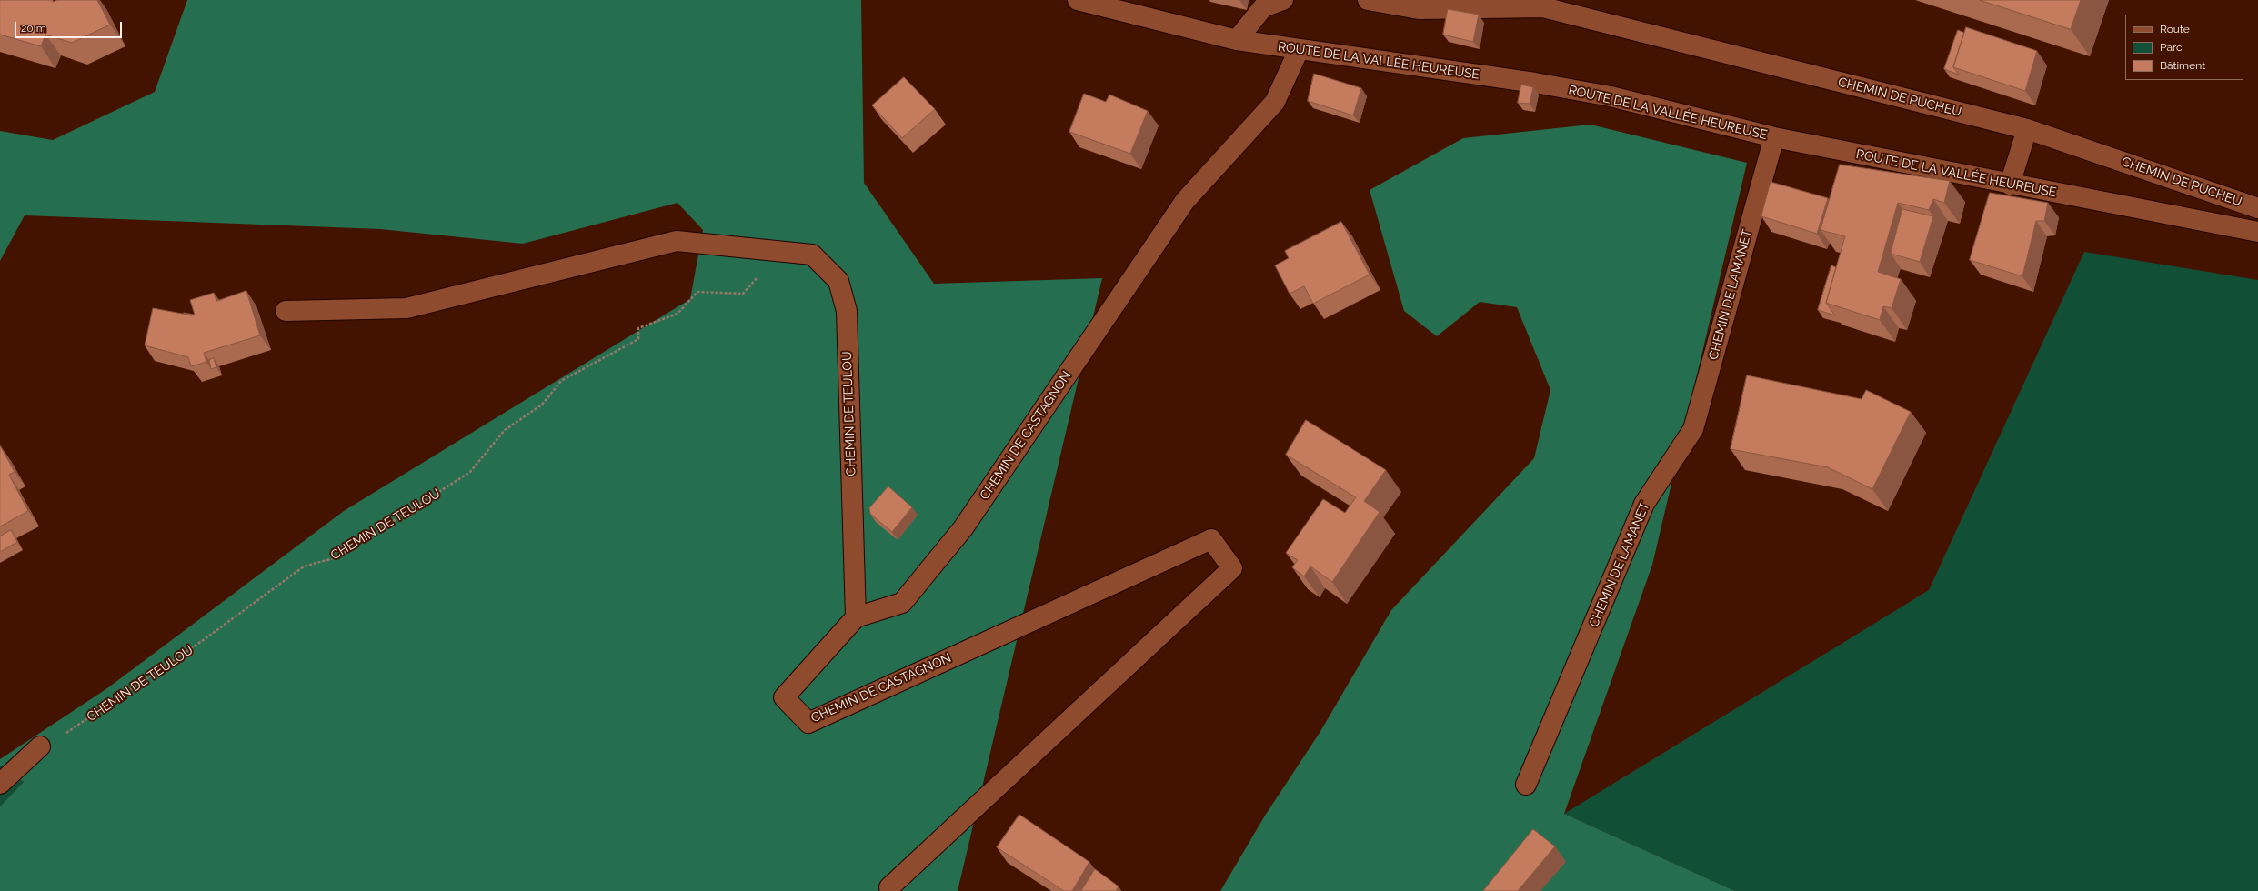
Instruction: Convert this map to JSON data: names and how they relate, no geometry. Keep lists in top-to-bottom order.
{
  "streets": {
    "street": [
      "ROUTE DE LA VALLÉE HEUREUSE",
      "CHEMIN DE PUCHEU",
      "CHEMIN DE LAMANET",
      "CHEMIN DE TEULOU",
      "CHEMIN DE CASTAGNON"
    ]
  },
  "crossings": [
    ["ROUTE DE LA VALLÉE HEUREUSE", "CHEMIN DE LAMANET"],
    ["ROUTE DE LA VALLÉE HEUREUSE", "CHEMIN DE CASTAGNON"],
    ["CHEMIN DE TEULOU", "CHEMIN DE CASTAGNON"]
  ],
  "legend": ["Route", "Parc", "Bâtiment"],
  "scale_bar": "20 m"
}
